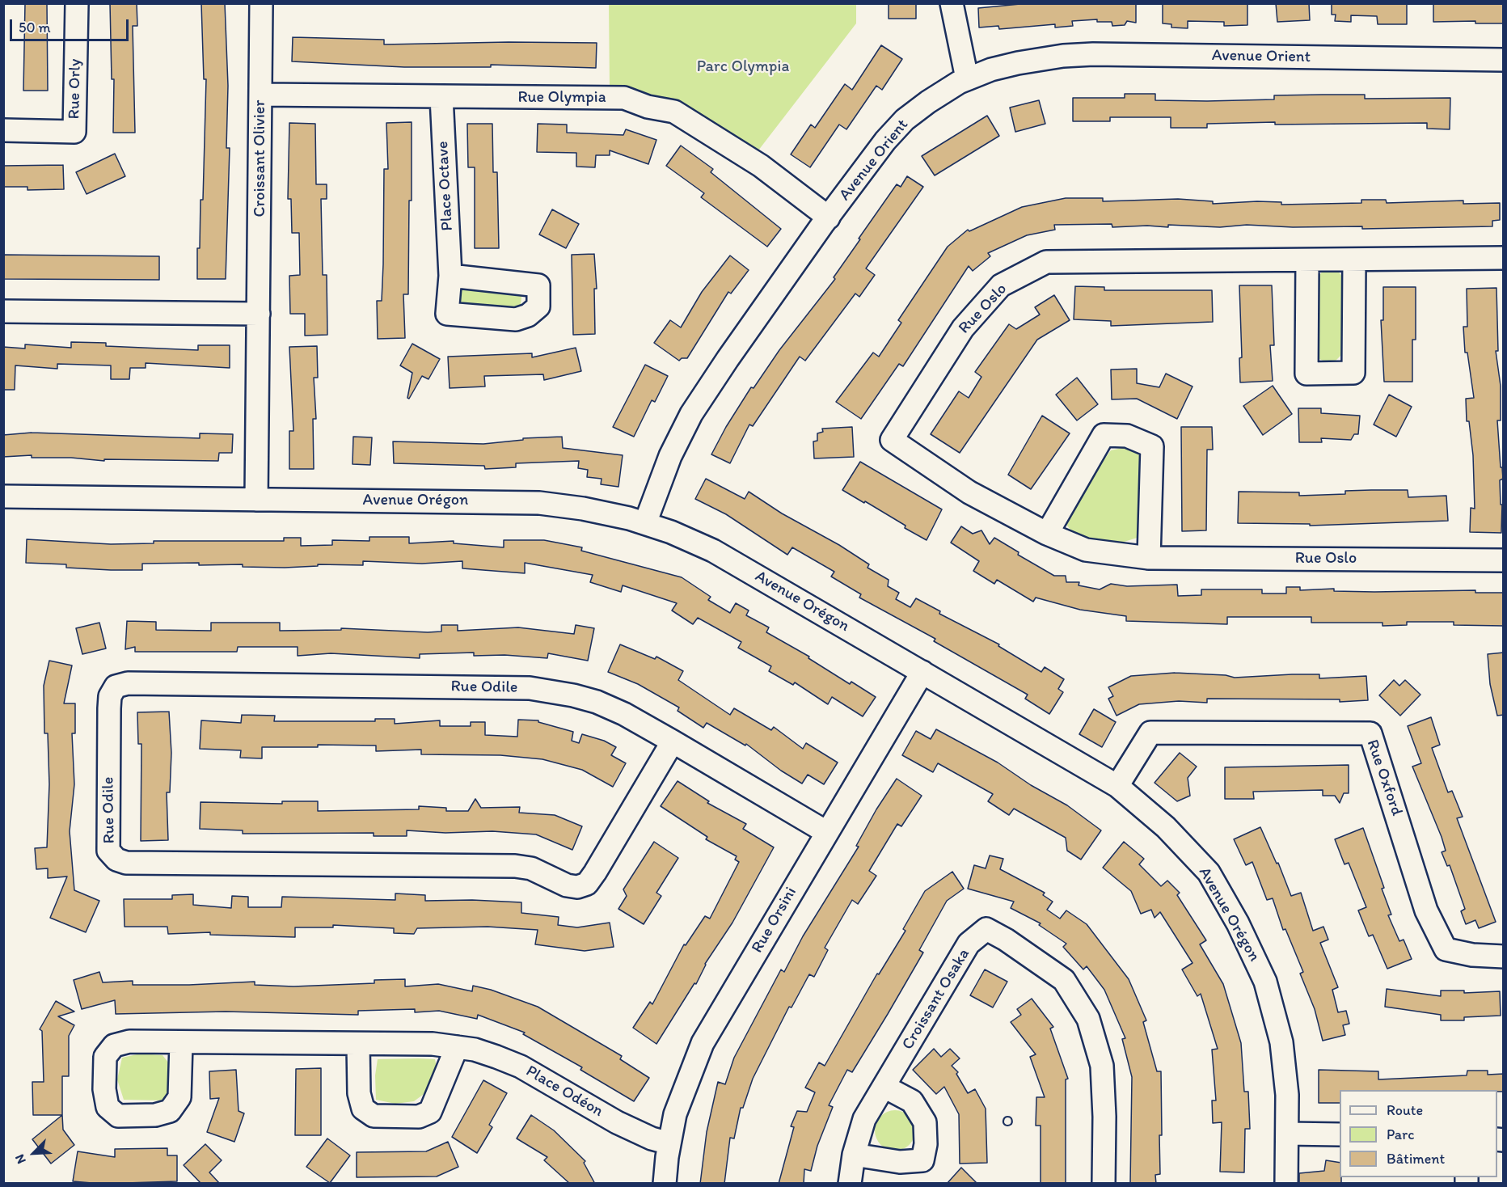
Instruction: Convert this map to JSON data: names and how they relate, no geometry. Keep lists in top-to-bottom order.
{
  "streets": {
    "street": [
      "Avenue Orient",
      "Rue Orly",
      "Rue Olympia",
      "Croissant Olivier",
      "Place Octave",
      "Rue Oslo",
      "Avenue Orégon",
      "Rue Odile",
      "Rue Oxford",
      "Rue Orsini",
      "Croissant Osaka",
      "Place Odéon"
    ]
  },
  "crossings": [
    ["Avenue Orient", "Rue Olympia"],
    ["Avenue Orient", "Avenue Orégon"],
    ["Rue Olympia", "Croissant Olivier"],
    ["Rue Olympia", "Place Octave"],
    ["Croissant Olivier", "Avenue Orégon"],
    ["Avenue Orégon", "Rue Oxford"],
    ["Avenue Orégon", "Rue Orsini"],
    ["Rue Odile", "Rue Orsini"],
    ["Rue Orsini", "Place Odéon"]
  ],
  "districts": ["O"],
  "parks": ["Parc Olympia"],
  "legend": ["Route", "Parc", "Bâtiment"],
  "scale_bar": "50 m",
  "north": "bottom left"
}
